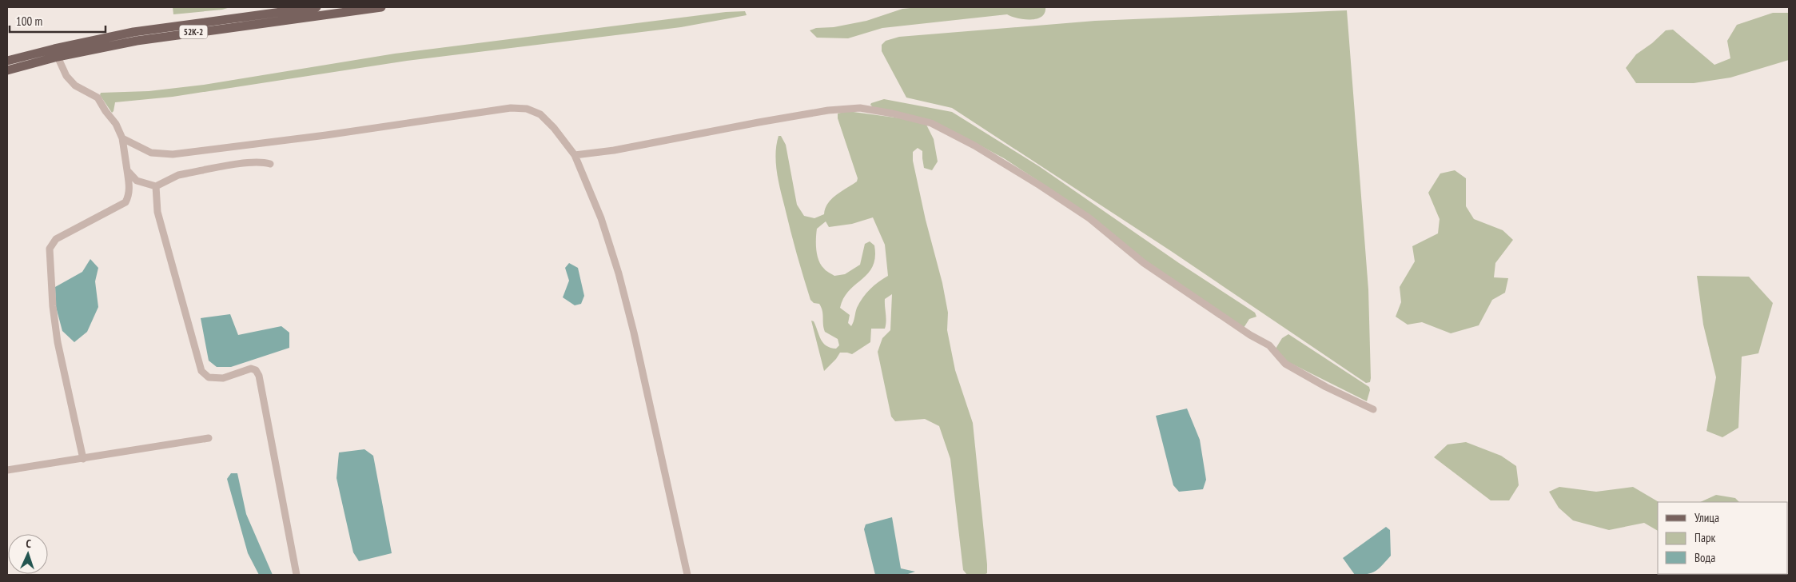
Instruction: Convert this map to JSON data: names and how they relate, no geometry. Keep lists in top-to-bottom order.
{
  "streets": {
    "main road": ["52К-2"]
  },
  "legend": ["Улица", "Парк", "Вода"],
  "scale_bar": "100 m",
  "north": "top"
}
